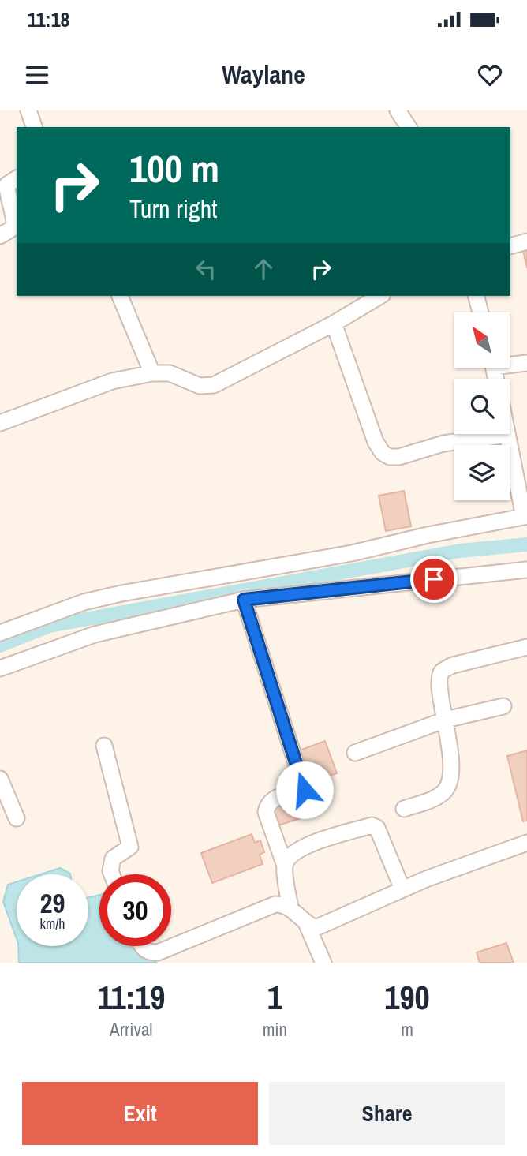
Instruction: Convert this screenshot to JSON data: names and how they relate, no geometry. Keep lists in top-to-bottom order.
{
  "north": "top left",
  "page": {
    "status": "11:18",
    "header": "Waylane",
    "turn": ["100 m", "Turn right"],
    "speed": "29 km/h",
    "limit": "30",
    "eta": [
      "11:19",
      "Arrival",
      "1",
      "min",
      "190",
      "m"
    ],
    "buttons": ["Exit", "Share"]
  }
}
